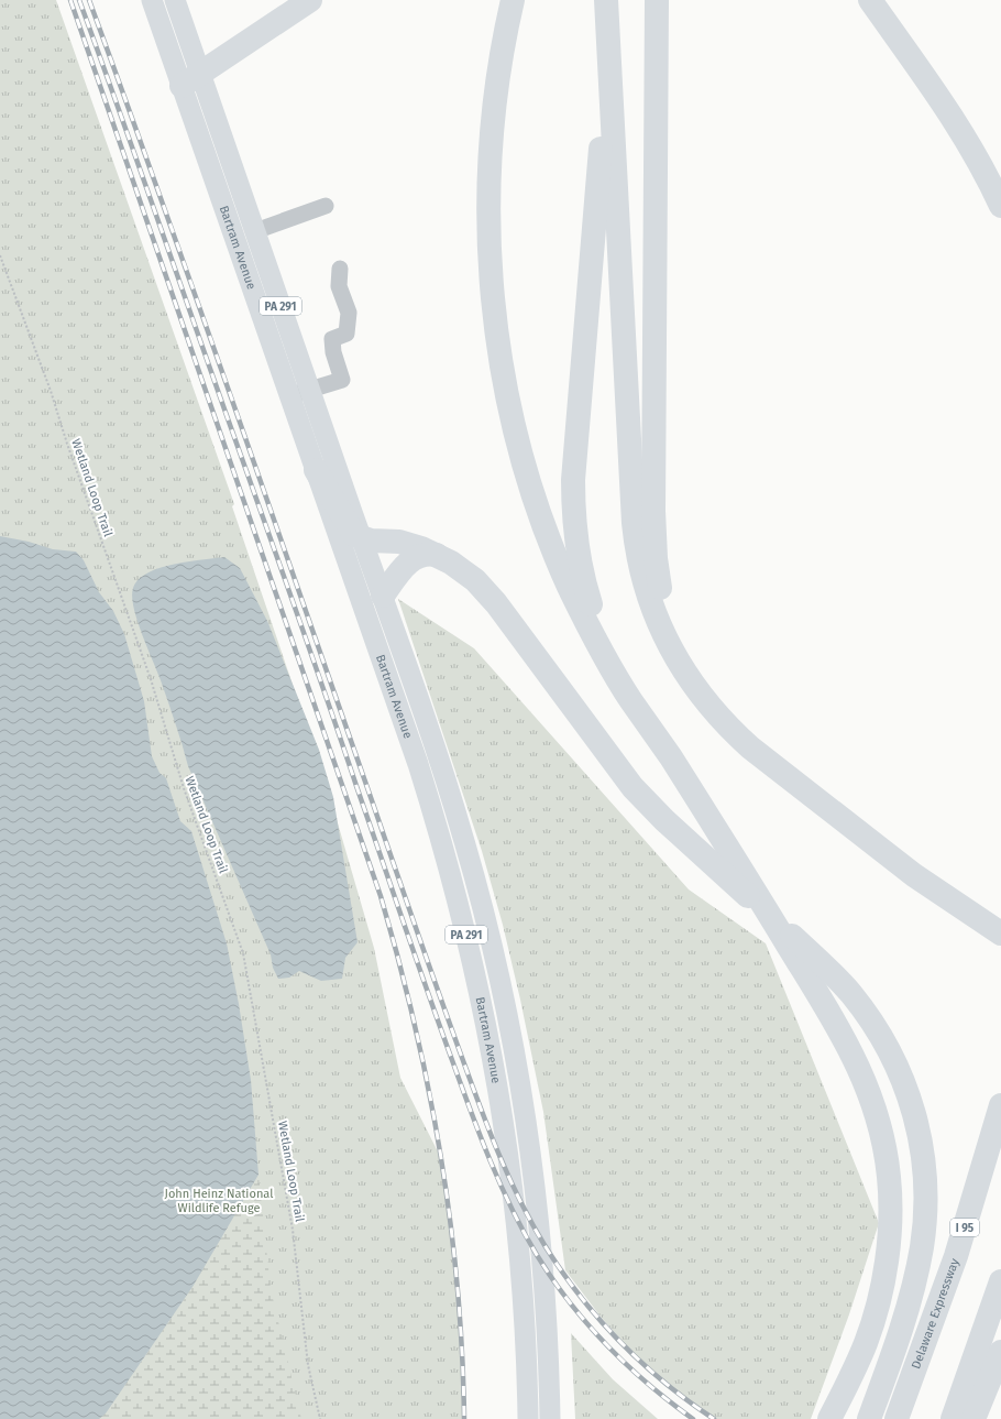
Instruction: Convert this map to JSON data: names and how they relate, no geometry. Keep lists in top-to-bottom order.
{
  "streets": {
    "highway": ["I 95", "Delaware Expressway"],
    "main road": ["Bartram Avenue", "PA 291"],
    "path": ["Wetland Loop Trail"]
  },
  "parks": ["John Heinz National Wildlife Refuge"]
}
